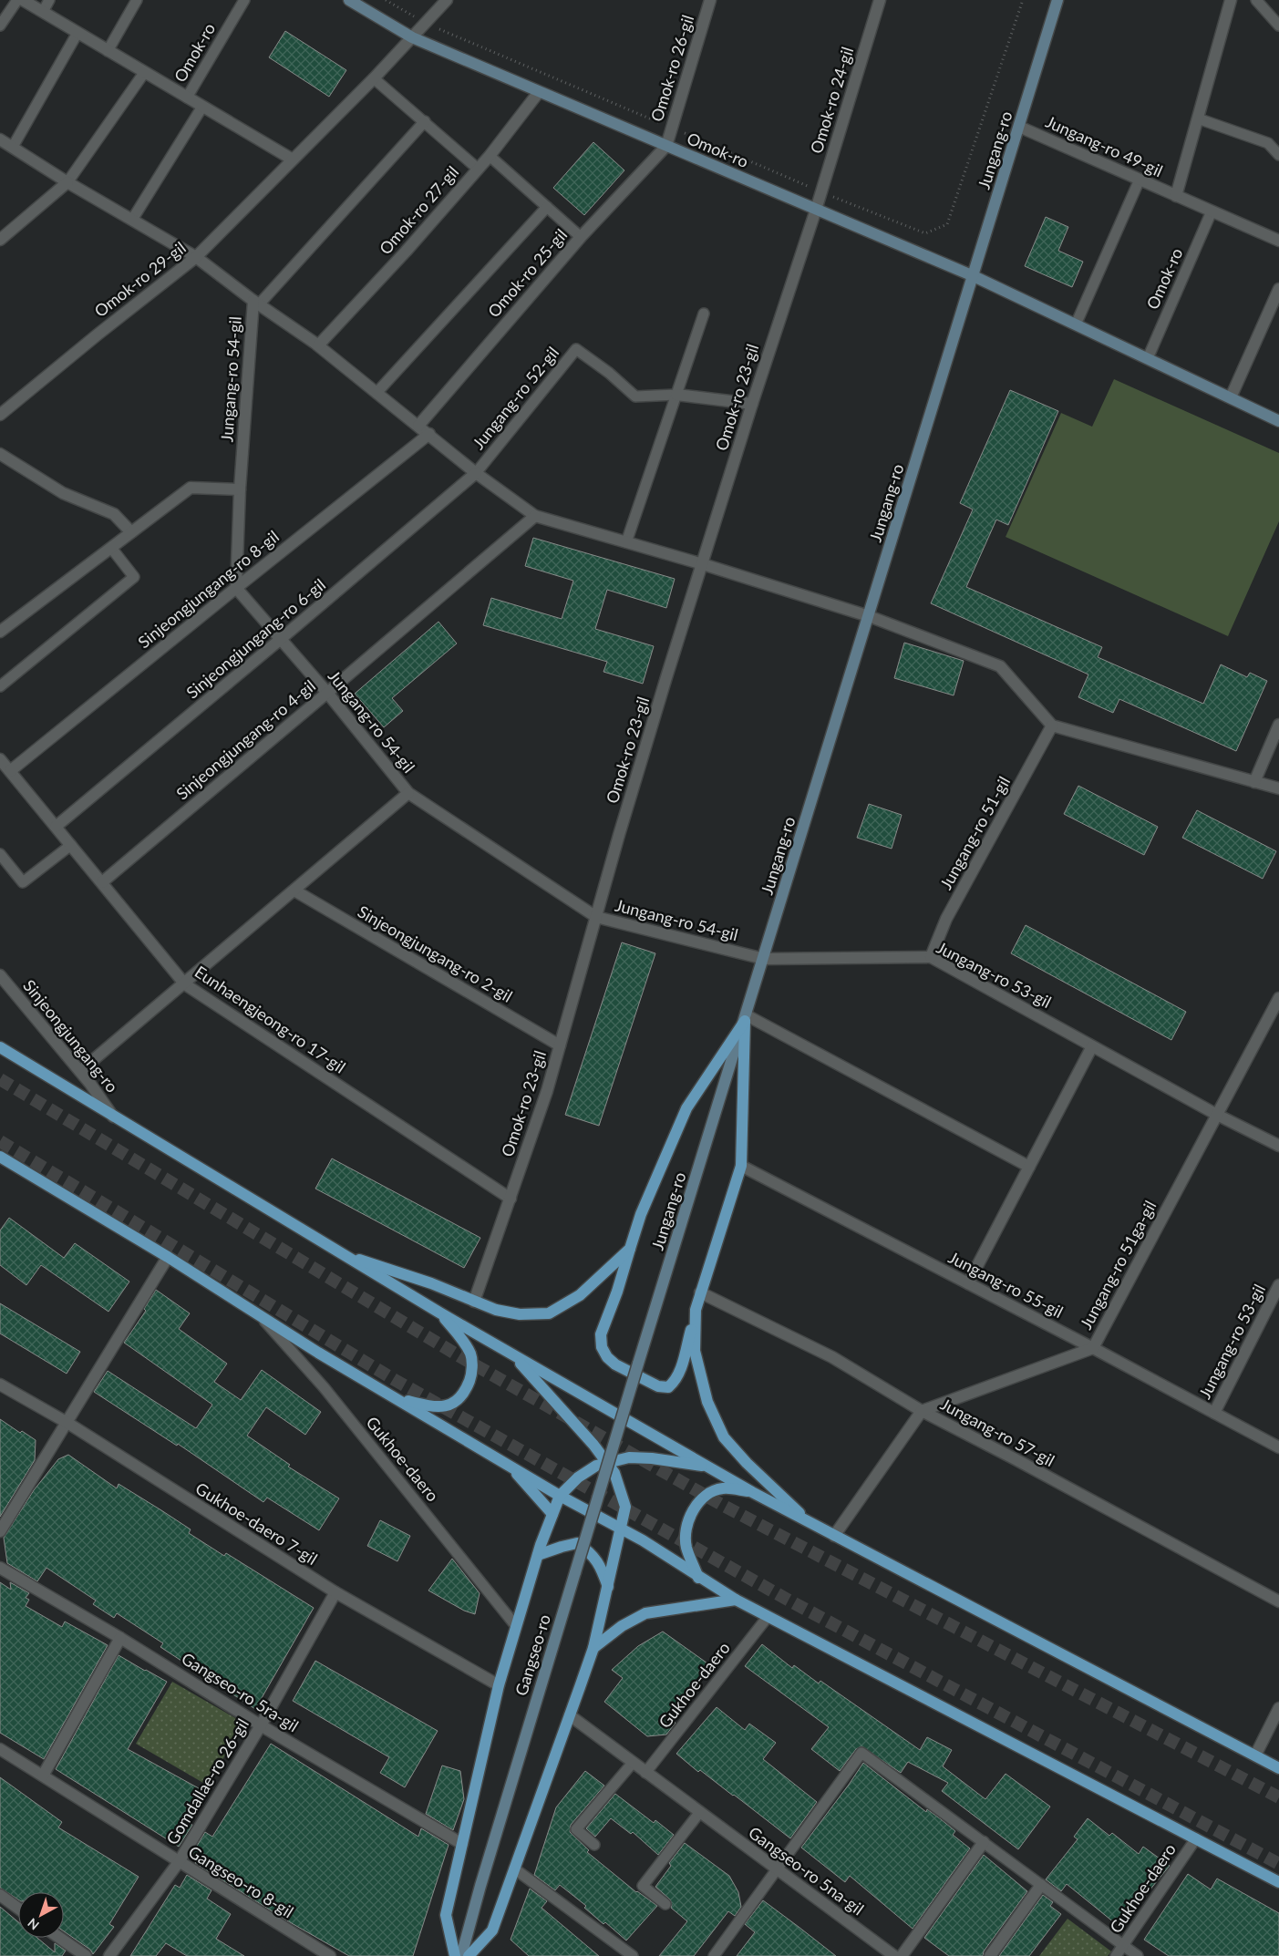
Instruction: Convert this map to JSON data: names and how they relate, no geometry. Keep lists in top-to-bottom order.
{
  "streets": {
    "main road": ["Omok-ro", "Jungang-ro", "Gangseo-ro"],
    "street": [
      "Omok-ro 26-gil",
      "Omok-ro 24-gil",
      "Jungang-ro 49-gil",
      "Omok-ro 27-gil",
      "Omok-ro 25-gil",
      "Omok-ro 29-gil",
      "Jungang-ro 54-gil",
      "Omok-ro 23-gil",
      "Jungang-ro 52-gil",
      "Sinjeongjungang-ro 8-gil",
      "Sinjeongjungang-ro 6-gil",
      "Sinjeongjungang-ro 4-gil",
      "Jungang-ro 51-gil",
      "Sinjeongjungang-ro 2-gil",
      "Jungang-ro 53-gil",
      "Eunhaengjeong-ro 17-gil",
      "Sinjeongjungang-ro",
      "Jungang-ro 51ga-gil",
      "Jungang-ro 55-gil",
      "Jungang-ro 57-gil",
      "Gukhoe-daero 7-gil",
      "Gangseo-ro 5ra-gil",
      "Gomdallae-ro 26-gil",
      "Gangseo-ro 5na-gil",
      "Gangseo-ro 8-gil"
    ],
    "lane": ["Gukhoe-daero"]
  },
  "crossings": [
    ["Omok-ro", "Omok-ro 26-gil"],
    ["Omok-ro", "Omok-ro 24-gil"],
    ["Omok-ro", "Jungang-ro 49-gil"],
    ["Omok-ro", "Jungang-ro"],
    ["Omok-ro", "Omok-ro 27-gil"],
    ["Omok-ro", "Omok-ro 25-gil"],
    ["Omok-ro", "Omok-ro 29-gil"],
    ["Omok-ro", "Omok-ro 23-gil"],
    ["Omok-ro 26-gil", "Omok-ro 25-gil"],
    ["Omok-ro 24-gil", "Omok-ro 23-gil"],
    ["Jungang-ro 49-gil", "Jungang-ro"],
    ["Jungang-ro", "Jungang-ro 54-gil"],
    ["Jungang-ro", "Jungang-ro 52-gil"],
    ["Jungang-ro", "Jungang-ro 53-gil"],
    ["Jungang-ro", "Gangseo-ro"],
    ["Omok-ro 27-gil", "Jungang-ro 52-gil"],
    ["Omok-ro 25-gil", "Jungang-ro 52-gil"],
    ["Omok-ro 29-gil", "Jungang-ro 52-gil"],
    ["Jungang-ro 54-gil", "Omok-ro 23-gil"],
    ["Jungang-ro 54-gil", "Jungang-ro 52-gil"],
    ["Jungang-ro 54-gil", "Sinjeongjungang-ro 8-gil"],
    ["Jungang-ro 54-gil", "Sinjeongjungang-ro 6-gil"],
    ["Jungang-ro 54-gil", "Sinjeongjungang-ro 4-gil"],
    ["Jungang-ro 54-gil", "Jungang-ro 53-gil"],
    ["Omok-ro 23-gil", "Jungang-ro 52-gil"],
    ["Omok-ro 23-gil", "Sinjeongjungang-ro 2-gil"],
    ["Omok-ro 23-gil", "Eunhaengjeong-ro 17-gil"],
    ["Jungang-ro 52-gil", "Sinjeongjungang-ro 8-gil"],
    ["Jungang-ro 52-gil", "Sinjeongjungang-ro 6-gil"],
    ["Jungang-ro 52-gil", "Sinjeongjungang-ro 4-gil"],
    ["Sinjeongjungang-ro 8-gil", "Eunhaengjeong-ro 17-gil"],
    ["Sinjeongjungang-ro 6-gil", "Eunhaengjeong-ro 17-gil"],
    ["Sinjeongjungang-ro 4-gil", "Eunhaengjeong-ro 17-gil"],
    ["Jungang-ro 51-gil", "Jungang-ro 53-gil"],
    ["Jungang-ro 53-gil", "Jungang-ro 51ga-gil"],
    ["Jungang-ro 53-gil", "Jungang-ro 55-gil"],
    ["Jungang-ro 51ga-gil", "Jungang-ro 55-gil"],
    ["Jungang-ro 51ga-gil", "Jungang-ro 57-gil"],
    ["Gukhoe-daero", "Gangseo-ro 5na-gil"],
    ["Gukhoe-daero 7-gil", "Gomdallae-ro 26-gil"],
    ["Gangseo-ro 5ra-gil", "Gomdallae-ro 26-gil"],
    ["Gomdallae-ro 26-gil", "Gangseo-ro 8-gil"]
  ],
  "north": "bottom left"
}
